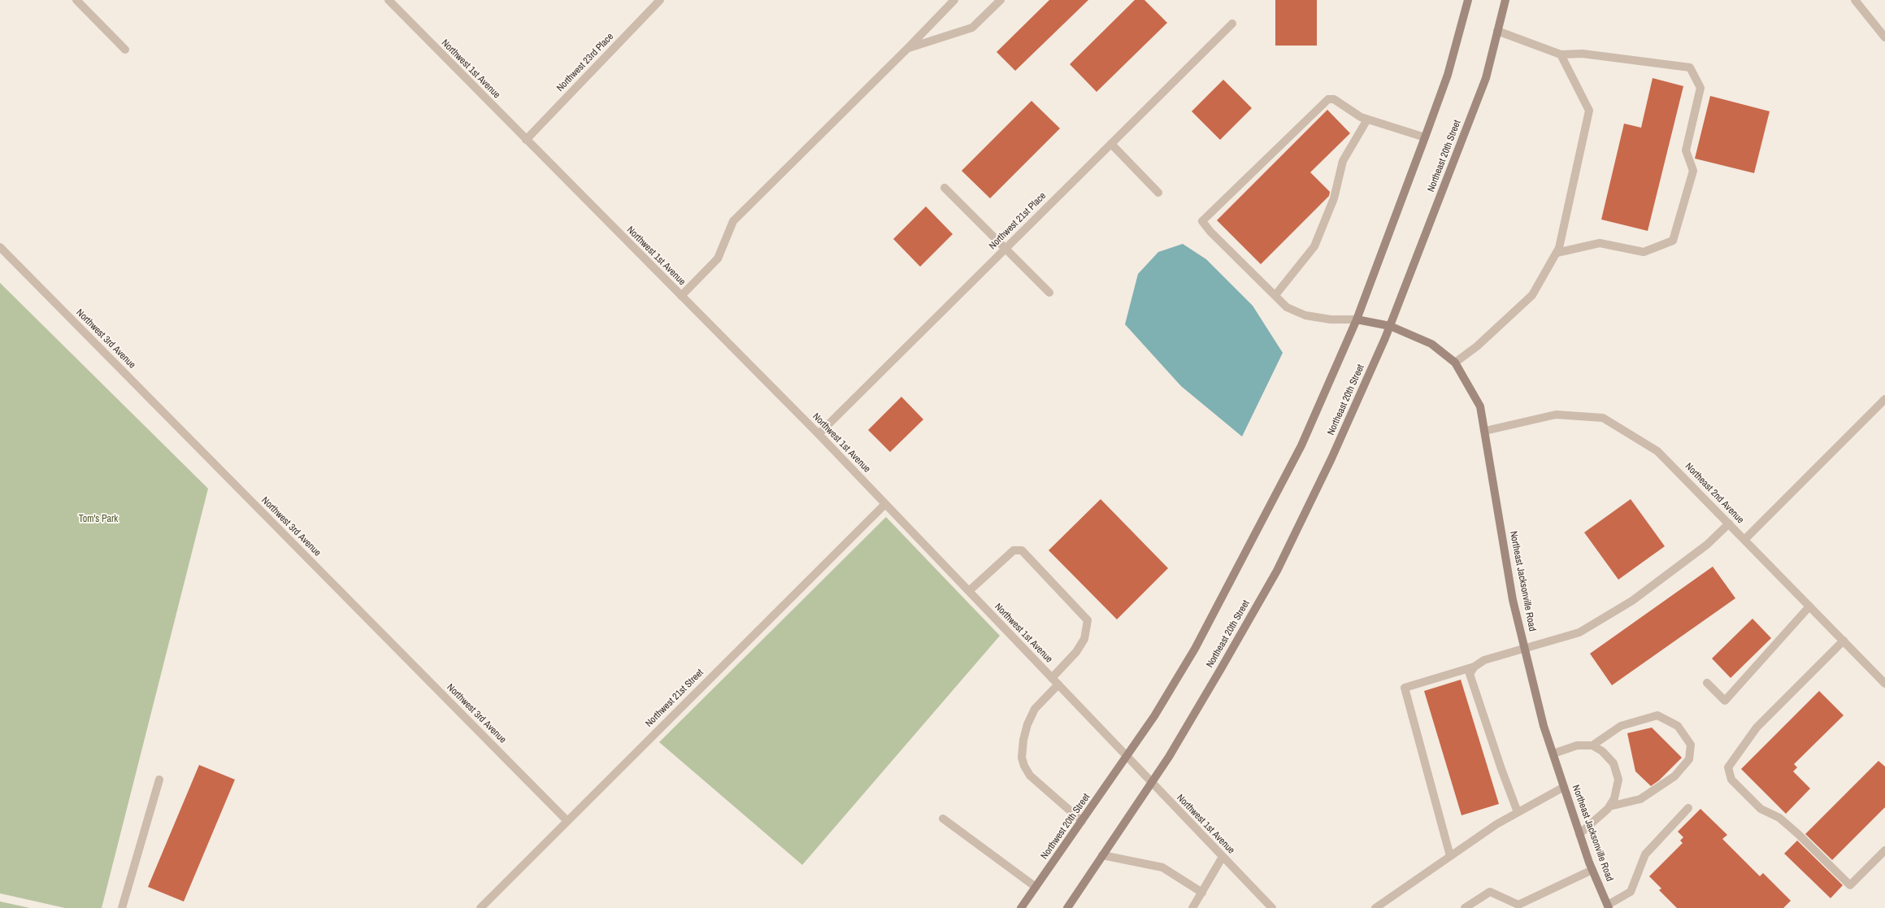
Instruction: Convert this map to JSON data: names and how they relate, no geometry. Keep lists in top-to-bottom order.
{
  "streets": {
    "main road": ["Northeast 20th Street", "Northeast Jacksonville Road", "Northwest 20th Street"],
    "street": [
      "Northwest 23rd Place",
      "Northwest 1st Avenue",
      "Northwest 21st Place",
      "Northwest 3rd Avenue",
      "Northeast 2nd Avenue",
      "Northwest 21st Street"
    ]
  },
  "crossings": [
    ["Northwest 23rd Place", "Northwest 1st Avenue"],
    ["Northwest 1st Avenue", "Northeast 20th Street"],
    ["Northwest 1st Avenue", "Northwest 21st Place"],
    ["Northwest 1st Avenue", "Northwest 21st Street"],
    ["Northwest 1st Avenue", "Northwest 20th Street"],
    ["Northeast 20th Street", "Northeast Jacksonville Road"],
    ["Northwest 3rd Avenue", "Northwest 21st Street"],
    ["Northeast 2nd Avenue", "Northeast Jacksonville Road"]
  ],
  "parks": ["Tom's Park"]
}
